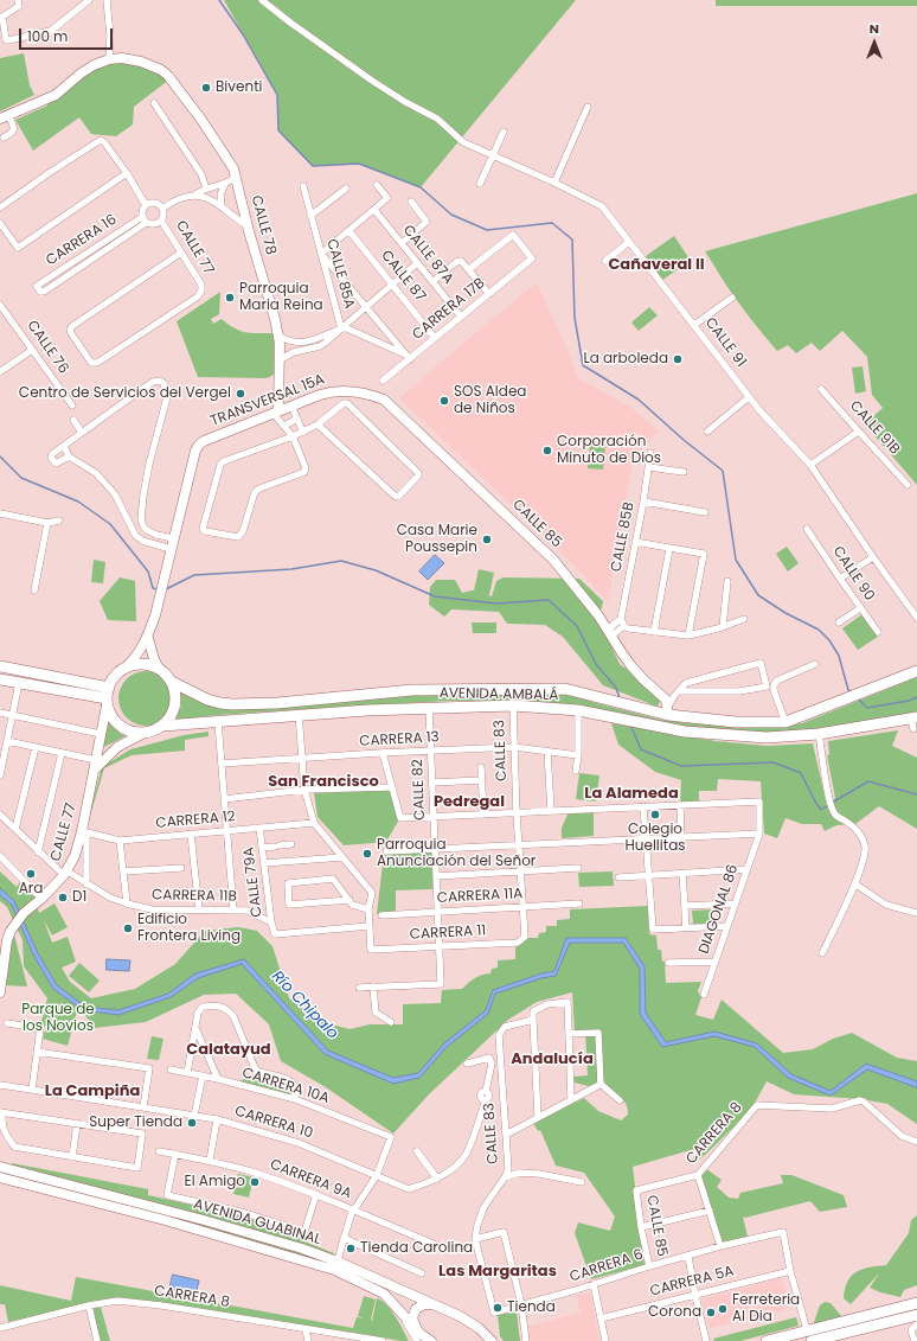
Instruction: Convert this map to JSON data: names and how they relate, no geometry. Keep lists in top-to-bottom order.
{
  "streets": {
    "main road": ["AVENIDA AMBALÁ"],
    "street": [
      "CALLE 78",
      "CARRERA 16",
      "CALLE 77",
      "CALLE 87A",
      "CALLE 85A",
      "CALLE 87",
      "CARRERA 17B",
      "CALLE 91",
      "CALLE 76",
      "TRANSVERSAL 15A",
      "CALLE 91B",
      "CALLE 85",
      "CALLE 85B",
      "CALLE 90",
      "CARRERA 13",
      "CALLE 83",
      "CALLE 82",
      "CARRERA 12",
      "CALLE 79A",
      "CARRERA 11B",
      "CARRERA 11A",
      "DIAGONAL 86",
      "CARRERA 11",
      "CARRERA 10A",
      "CARRERA 10",
      "CARRERA 8",
      "CARRERA 9A",
      "AVENIDA GUABINAL",
      "CARRERA 6",
      "CARRERA 5A"
    ]
  },
  "crossings": [
    ["CALLE 78", "TRANSVERSAL 15A"],
    ["CARRERA 16", "CALLE 77"],
    ["CALLE 77", "AVENIDA AMBALÁ"],
    ["CALLE 77", "CARRERA 12"],
    ["CALLE 77", "CARRERA 11B"],
    ["CALLE 87A", "CARRERA 17B"],
    ["CALLE 85A", "CARRERA 17B"],
    ["CALLE 87", "CARRERA 17B"],
    ["TRANSVERSAL 15A", "CALLE 85"],
    ["CALLE 85", "AVENIDA AMBALÁ"],
    ["CALLE 85", "CARRERA 8"],
    ["CALLE 85", "CARRERA 6"],
    ["AVENIDA AMBALÁ", "CALLE 83"],
    ["AVENIDA AMBALÁ", "CALLE 82"],
    ["CARRERA 13", "CALLE 83"],
    ["CARRERA 13", "CALLE 82"],
    ["CALLE 83", "CARRERA 11A"],
    ["CALLE 83", "CARRERA 11"],
    ["CALLE 82", "CARRERA 11A"],
    ["CALLE 82", "CARRERA 11"],
    ["CARRERA 12", "CALLE 79A"],
    ["CALLE 79A", "CARRERA 11B"],
    ["CALLE 79A", "CARRERA 11"],
    ["CARRERA 10A", "CARRERA 10"],
    ["CARRERA 6", "CARRERA 5A"]
  ],
  "districts": [
    "Cañaveral II",
    "San Francisco",
    "La Alameda",
    "Pedregal",
    "Calatayud",
    "Andalucía",
    "La Campiña",
    "Las Margaritas"
  ],
  "water": ["Río Chipalo"],
  "parks": ["Parque de los Novios"],
  "places": [
    "Biventi",
    "Parroquia Maria Reina",
    "La arboleda",
    "Centro de Servicios del Vergel",
    "SOS Aldea de Niños",
    "Corporación Minuto de Dios",
    "Casa Marie Poussepin",
    "Colegio Huellitas",
    "Parroquia Anunciación del Señor",
    "Ara",
    "D1",
    "Edificio Frontera Living",
    "Super Tienda",
    "El Amigo",
    "Tienda Carolina",
    "Tienda",
    "Ferreteria Al Dia",
    "Corona"
  ],
  "scale_bar": "100 m",
  "north": "top"
}
